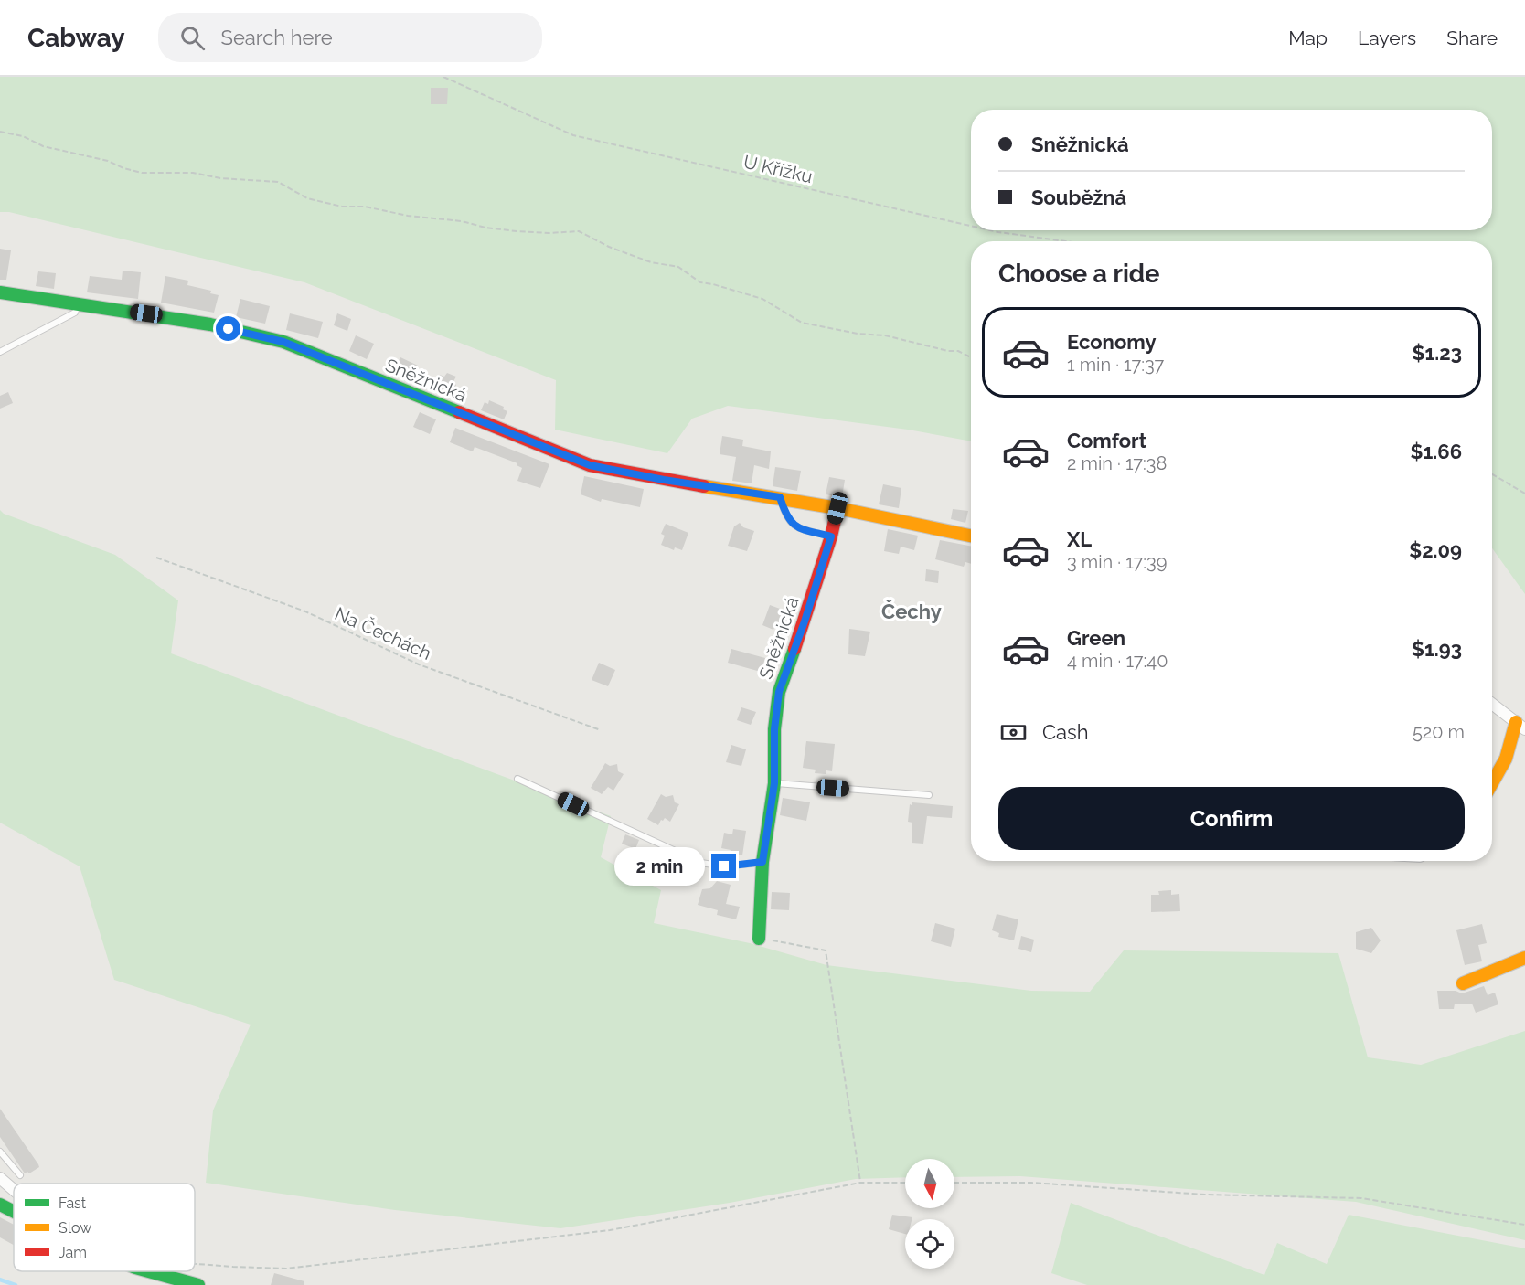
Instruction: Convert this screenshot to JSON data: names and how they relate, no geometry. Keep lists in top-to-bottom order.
{
  "streets": {
    "street": ["Sněžnická"],
    "path": ["U Křížku", "Na Čechách"]
  },
  "districts": ["Čechy"],
  "legend": ["Fast", "Slow", "Jam"],
  "north": "bottom",
  "page": {
    "header": "Cabway",
    "search": "Search here",
    "nav": ["Map", "Layers", "Share"],
    "banner": ["Sněžnická", "Souběžná"],
    "heading": "Choose a ride",
    "list": [
      {
        "name": "Economy",
        "note": "1 min · 17:37",
        "value": "$1.23"
      },
      {
        "name": "Comfort",
        "note": "2 min · 17:38",
        "value": "$1.66"
      },
      {
        "name": "XL",
        "note": "3 min · 17:39",
        "value": "$2.09"
      },
      {
        "name": "Green",
        "note": "4 min · 17:40",
        "value": "$1.93"
      }
    ],
    "pay": ["Cash", "520 m"],
    "buttons": "Confirm",
    "bubble": "2 min"
  }
}
